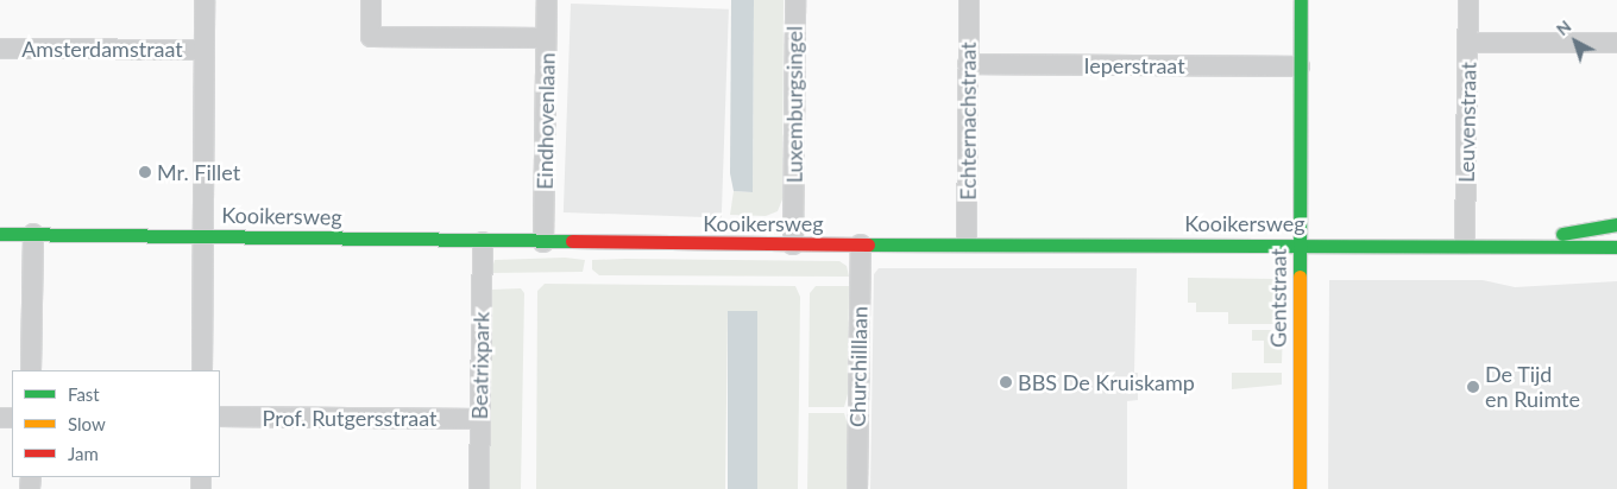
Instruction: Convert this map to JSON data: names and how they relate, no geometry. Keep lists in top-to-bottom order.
{
  "streets": {
    "street": [
      "Amsterdamstraat",
      "Ieperstraat",
      "Luxemburgsingel",
      "Eindhovenlaan",
      "Echternachstraat",
      "Leuvenstraat",
      "Kooikersweg",
      "Gentstraat",
      "Beatrixpark",
      "Churchilllaan",
      "Prof. Rutgersstraat"
    ]
  },
  "crossings": [
    ["Ieperstraat", "Echternachstraat"],
    ["Ieperstraat", "Gentstraat"],
    ["Luxemburgsingel", "Kooikersweg"],
    ["Eindhovenlaan", "Kooikersweg"],
    ["Echternachstraat", "Kooikersweg"],
    ["Leuvenstraat", "Kooikersweg"],
    ["Kooikersweg", "Gentstraat"],
    ["Kooikersweg", "Beatrixpark"],
    ["Kooikersweg", "Churchilllaan"],
    ["Beatrixpark", "Prof. Rutgersstraat"]
  ],
  "places": ["Mr. Fillet", "BBS De Kruiskamp", "De Tijd en Ruimte"],
  "legend": ["Fast", "Slow", "Jam"],
  "north": "top left"
}
